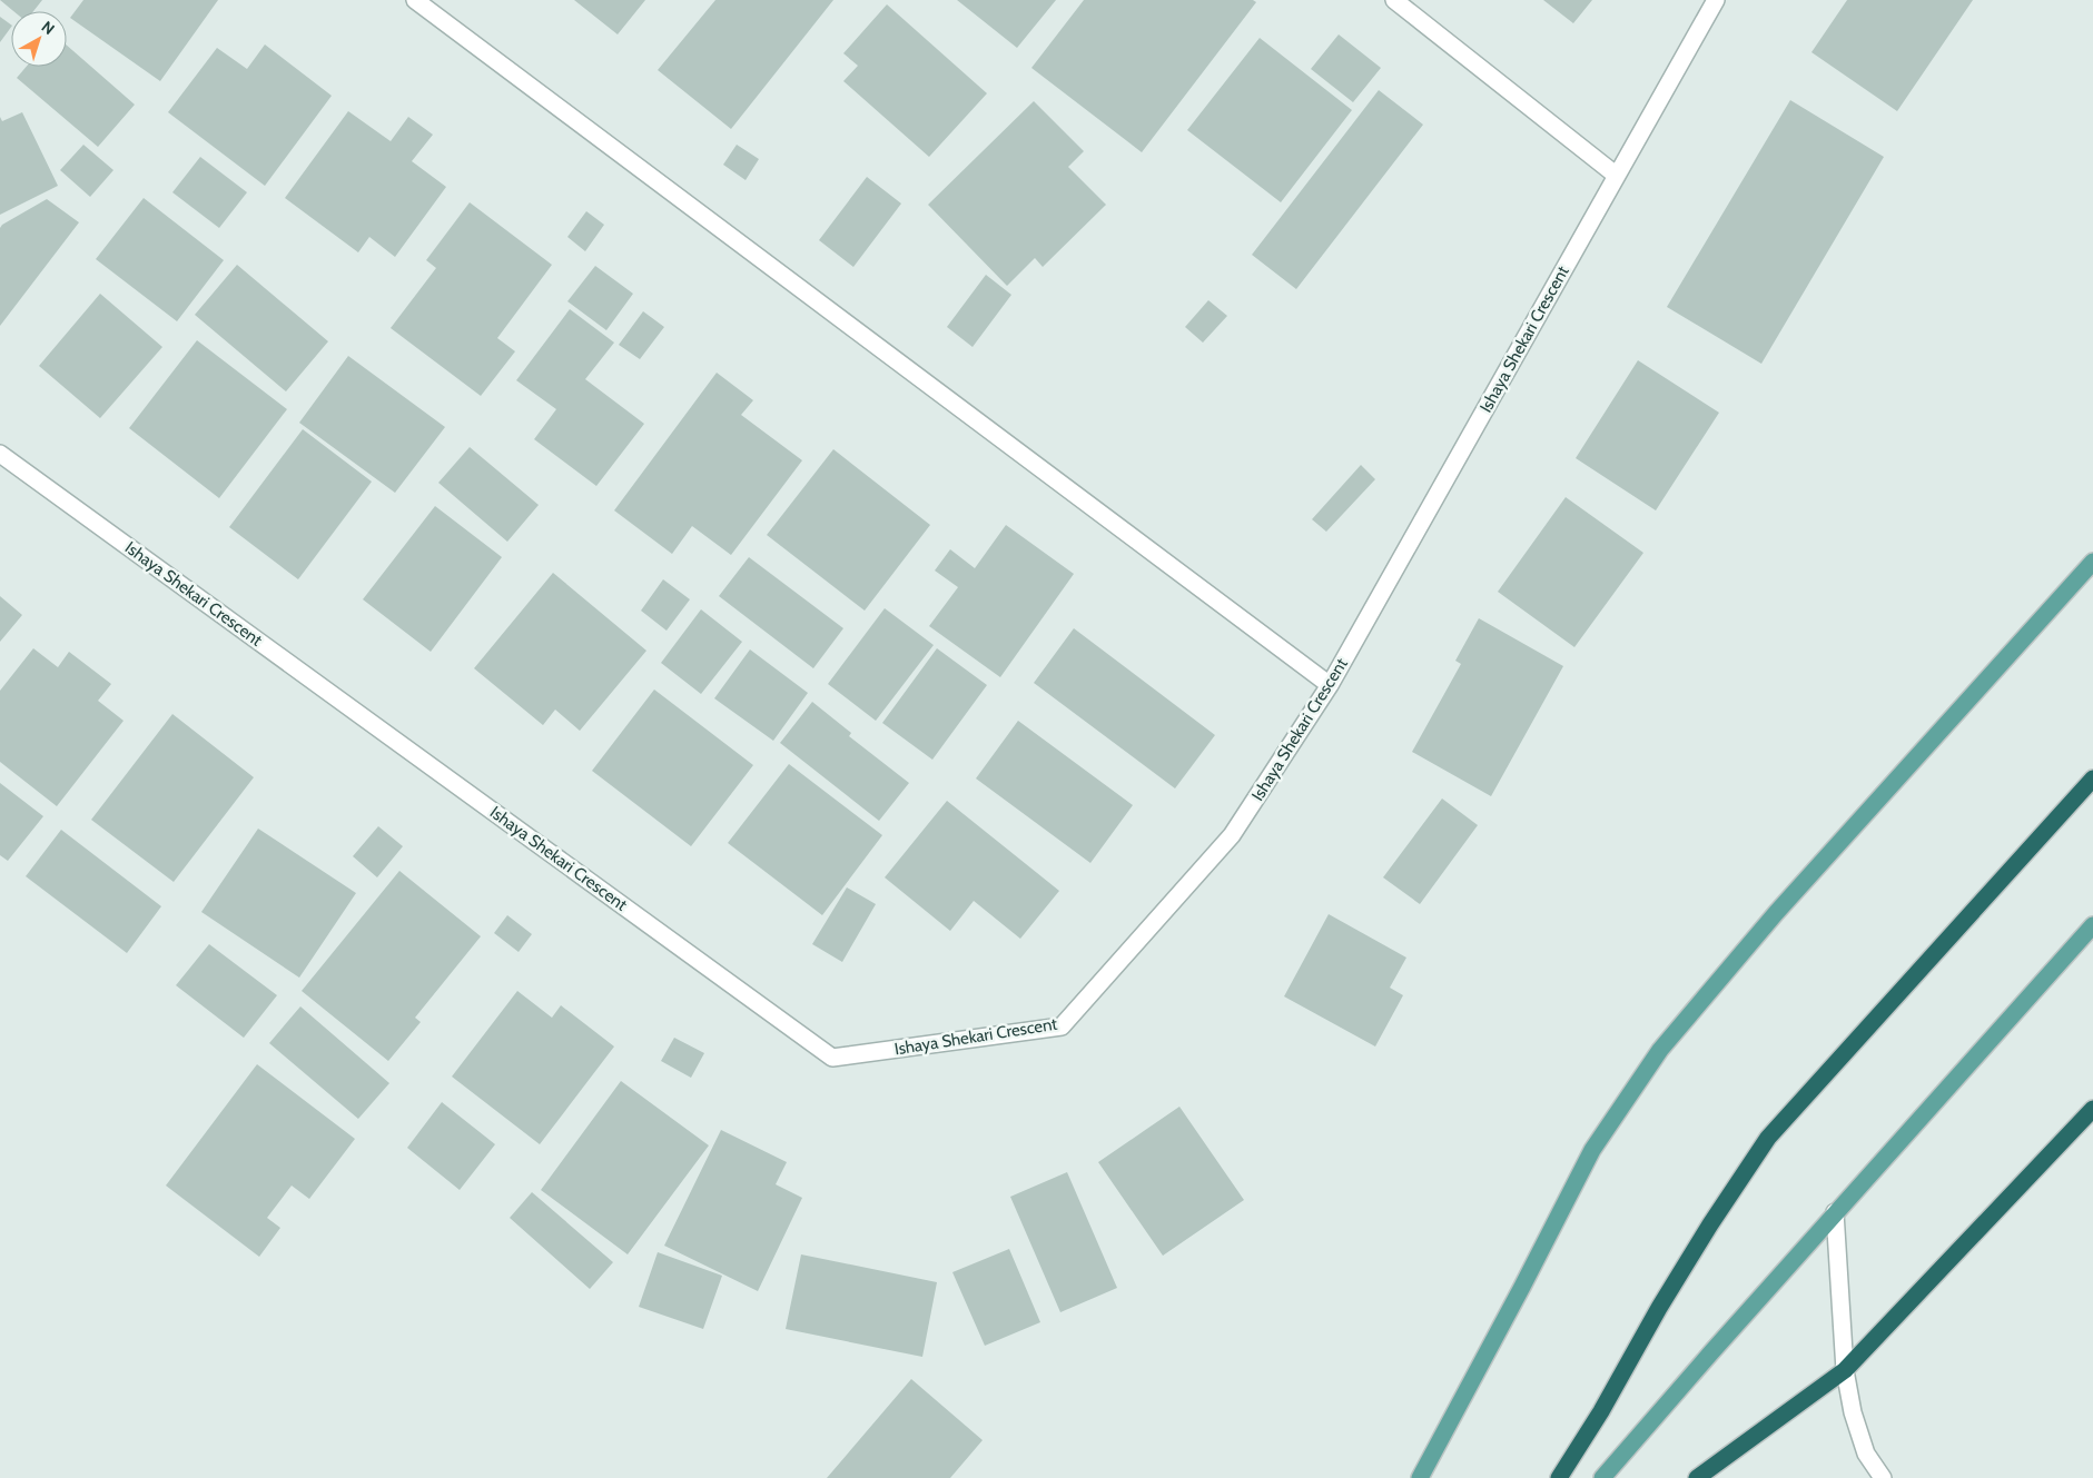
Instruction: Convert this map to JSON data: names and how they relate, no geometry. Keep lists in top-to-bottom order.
{
  "streets": {
    "street": ["Ishaya Shekari Crescent"]
  },
  "north": "top right"
}
